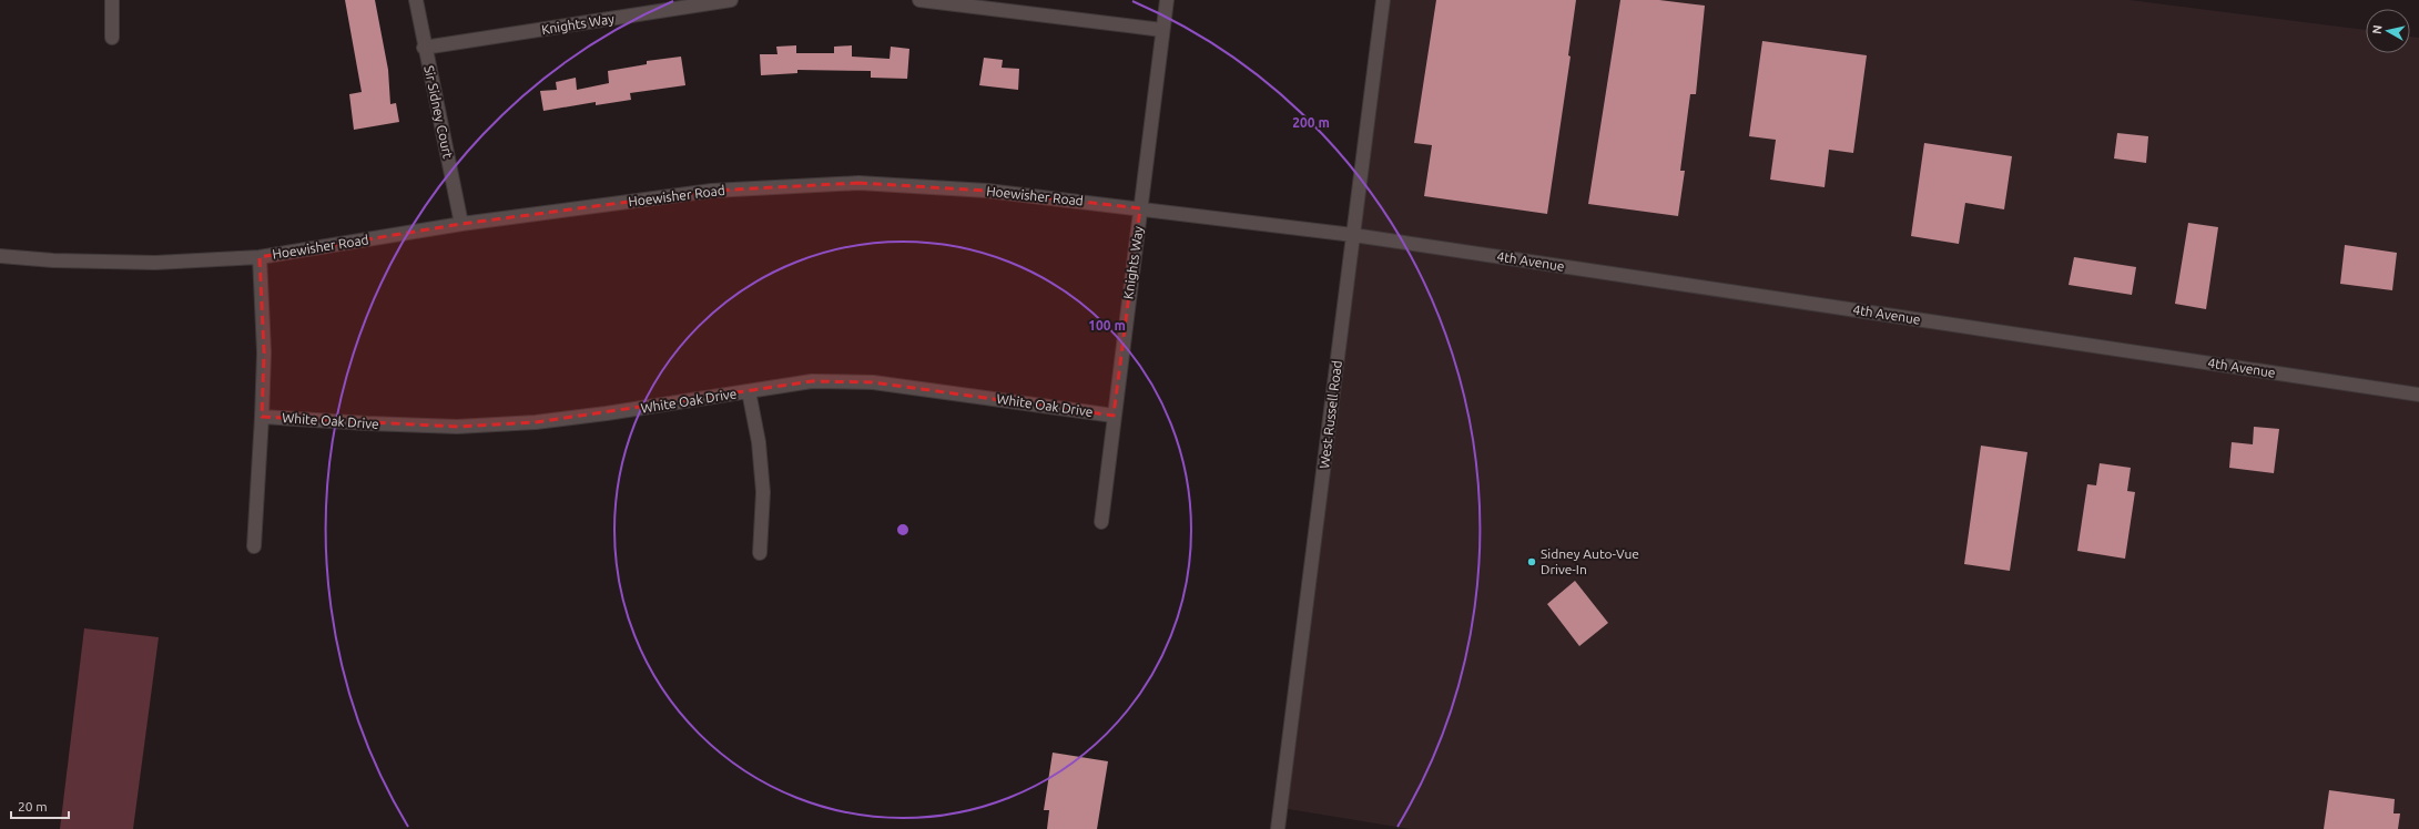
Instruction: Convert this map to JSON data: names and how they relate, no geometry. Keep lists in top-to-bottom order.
{
  "streets": {
    "street": [
      "Knights Way",
      "Sir Sidney Court",
      "Hoewisher Road",
      "4th Avenue",
      "White Oak Drive",
      "West Russell Road"
    ]
  },
  "crossings": [
    ["Knights Way", "Sir Sidney Court"],
    ["Knights Way", "Hoewisher Road"],
    ["Knights Way", "White Oak Drive"],
    ["Sir Sidney Court", "Hoewisher Road"],
    ["Hoewisher Road", "4th Avenue"],
    ["Hoewisher Road", "West Russell Road"],
    ["4th Avenue", "West Russell Road"]
  ],
  "places": ["Sidney Auto-Vue Drive-In"],
  "scale_bar": "20 m",
  "north": "left",
  "rings": ["200 m", "100 m"]
}
